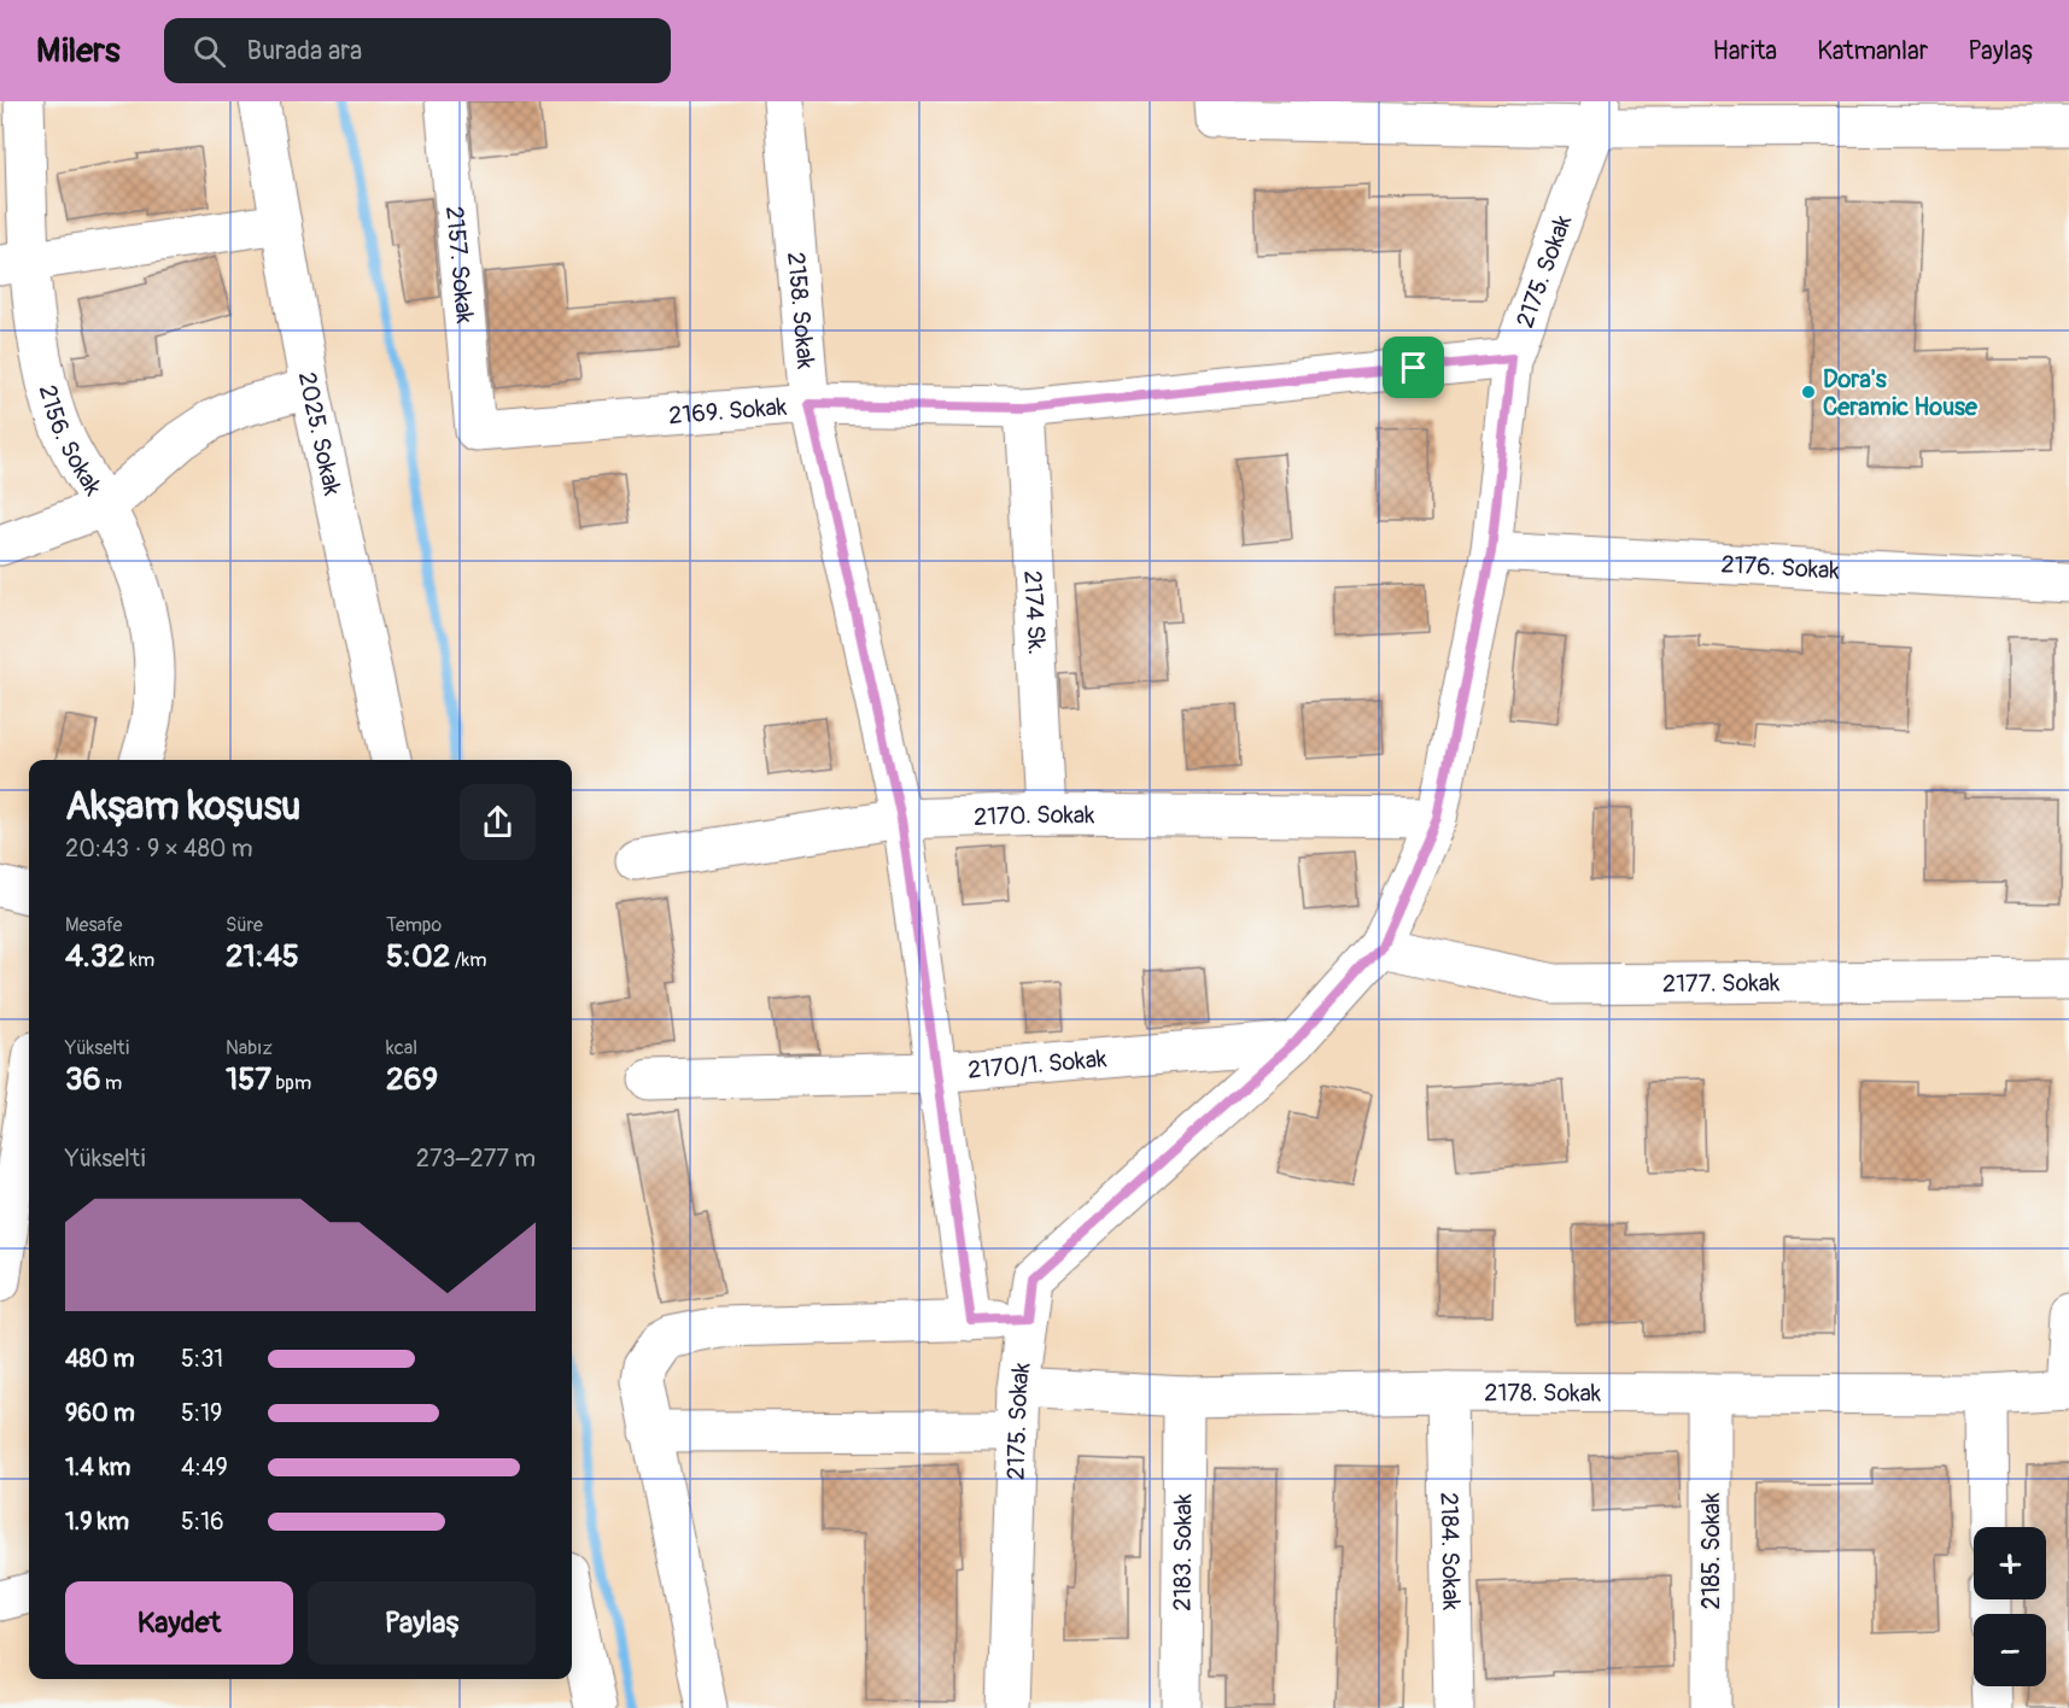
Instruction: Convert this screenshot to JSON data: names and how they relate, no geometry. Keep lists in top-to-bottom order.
{
  "streets": {
    "street": [
      "2157. Sokak",
      "2175. Sokak",
      "2158. Sokak",
      "2169. Sokak",
      "2025. Sokak",
      "2156. Sokak",
      "2176. Sokak",
      "2174 Sk.",
      "2170. Sokak",
      "2177. Sokak",
      "2170/1. Sokak",
      "2178. Sokak",
      "2184. Sokak",
      "2185. Sokak",
      "2183. Sokak"
    ]
  },
  "crossings": [
    ["2157. Sokak", "2169. Sokak"],
    ["2175. Sokak", "2169. Sokak"],
    ["2175. Sokak", "2176. Sokak"],
    ["2175. Sokak", "2170. Sokak"],
    ["2175. Sokak", "2177. Sokak"],
    ["2175. Sokak", "2170/1. Sokak"],
    ["2175. Sokak", "2178. Sokak"],
    ["2158. Sokak", "2169. Sokak"],
    ["2158. Sokak", "2170. Sokak"],
    ["2158. Sokak", "2170/1. Sokak"],
    ["2169. Sokak", "2174 Sk."],
    ["2174 Sk.", "2170. Sokak"],
    ["2178. Sokak", "2184. Sokak"],
    ["2178. Sokak", "2185. Sokak"],
    ["2178. Sokak", "2183. Sokak"]
  ],
  "places": ["Dora's Ceramic House"],
  "page": {
    "header": "Milers",
    "search": "Burada ara",
    "nav": ["Harita", "Katmanlar", "Paylaş"],
    "heading": ["Akşam koşusu", "20:43 · 9 × 480 m"],
    "stats": [
      ["Mesafe", "4.32 km"],
      ["Süre", "21:45"],
      ["Tempo", "5:02 /km"],
      ["Yükselti", "36 m"],
      ["Nabız", "157 bpm"],
      ["kcal", "269"]
    ],
    "chart": ["Yükselti", "273–277 m"],
    "list": [
      {
        "name": "480 m",
        "note": "5:31"
      },
      {
        "name": "960 m",
        "note": "5:19"
      },
      {
        "name": "1.4 km",
        "note": "4:49"
      },
      {
        "name": "1.9 km",
        "note": "5:16"
      }
    ],
    "map_buttons": ["+", "−"],
    "buttons": ["Kaydet", "Paylaş"]
  }
}
